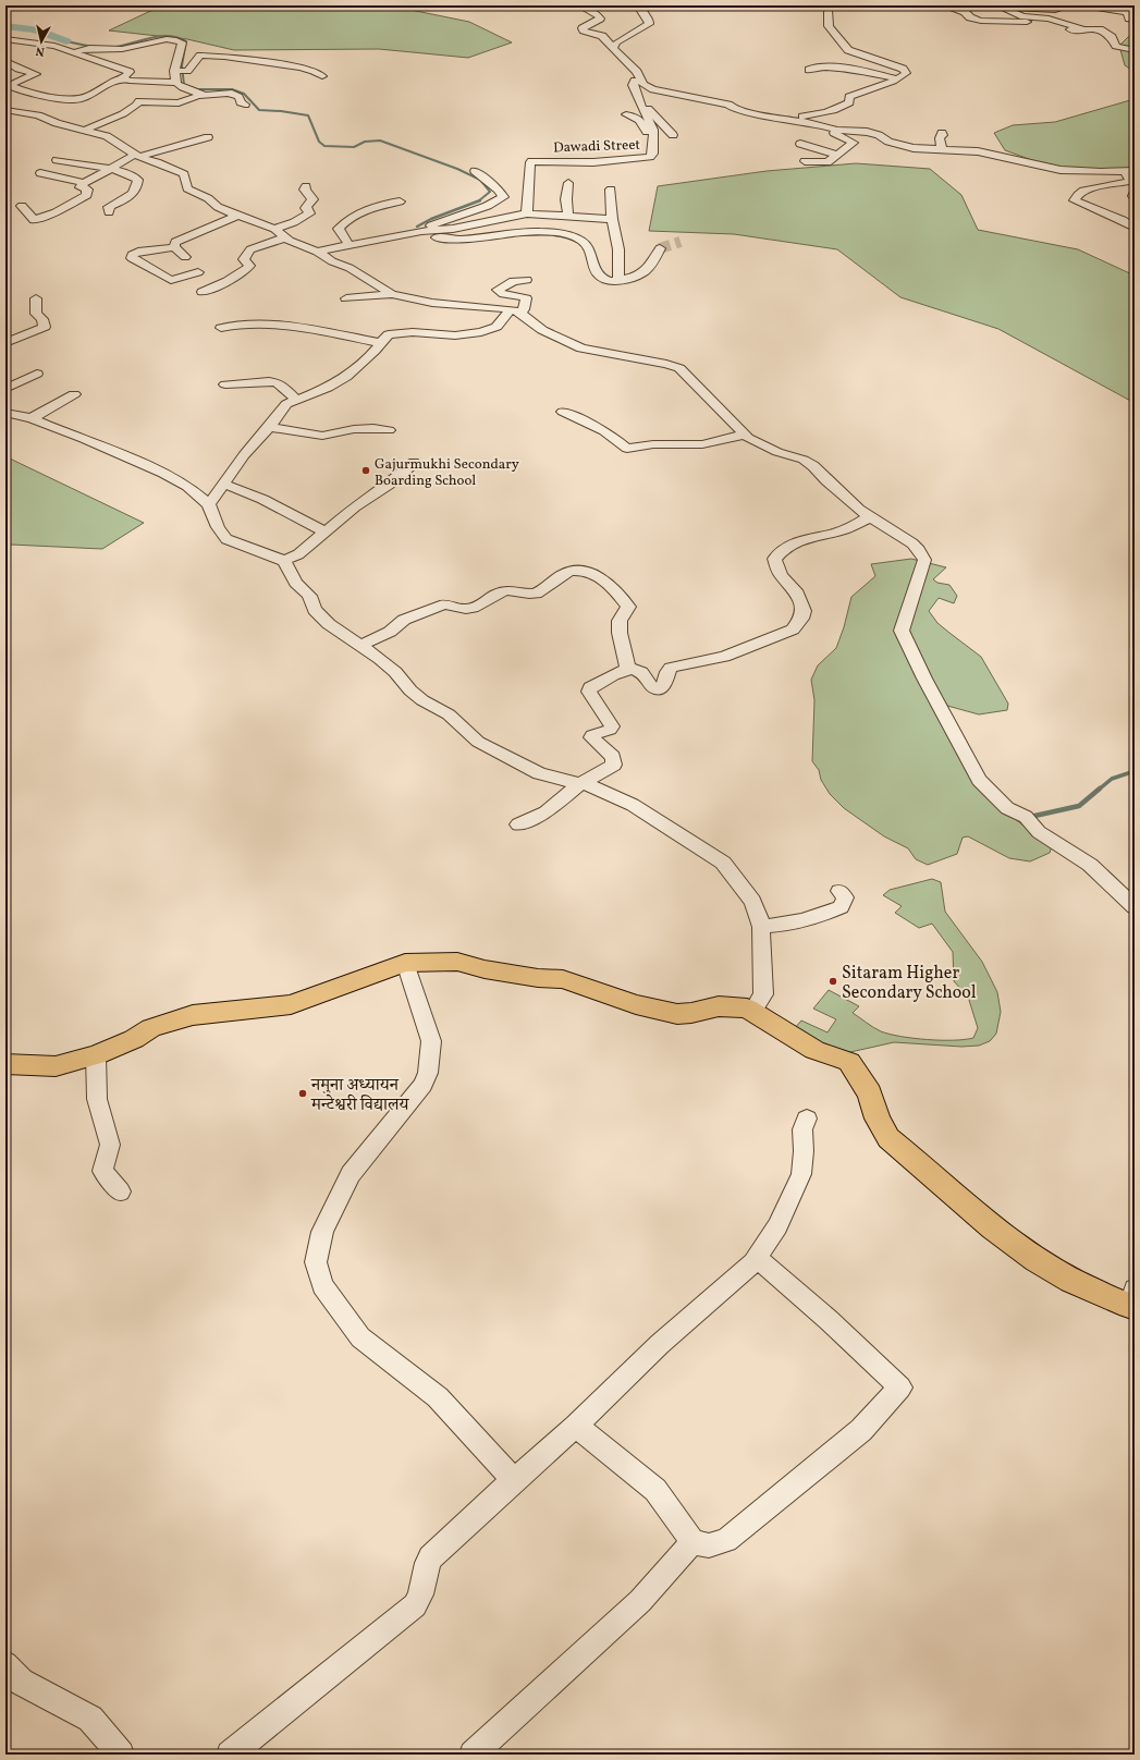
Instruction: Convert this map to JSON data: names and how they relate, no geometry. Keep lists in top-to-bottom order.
{
  "streets": {
    "street": ["Dawadi Street"]
  },
  "places": ["Gajurmukhi Secondary Boarding School", "Sitaram Higher Secondary School", "नमुना अध्यायन मन्टेश्वरी विद्यालय"],
  "north": "bottom"
}
